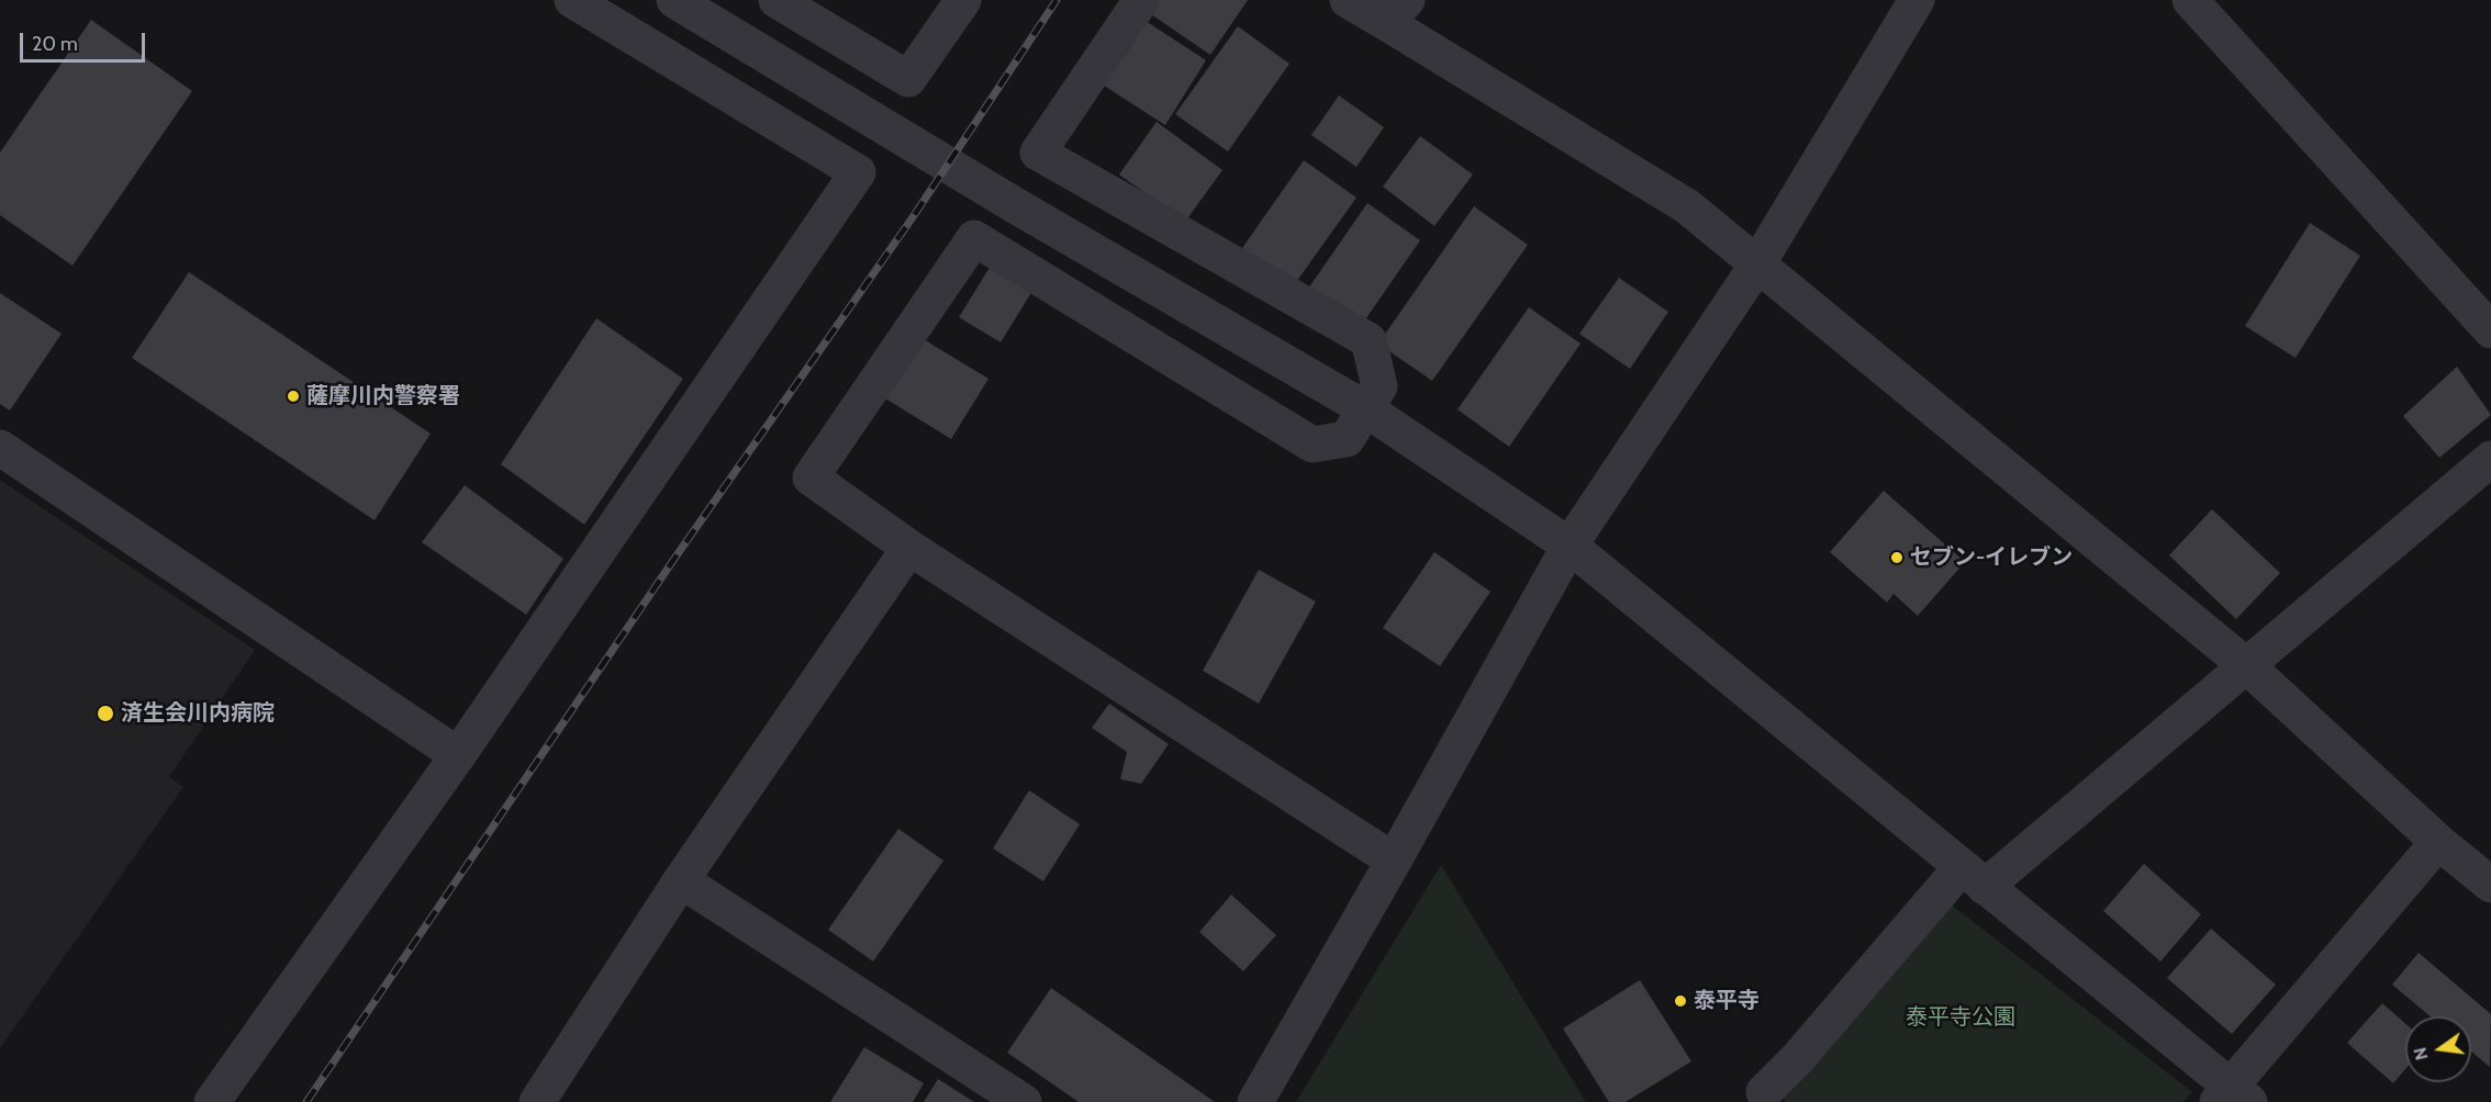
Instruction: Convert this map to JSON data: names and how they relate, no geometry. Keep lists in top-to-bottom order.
{
  "parks": ["泰平寺公園"],
  "places": [
    "薩摩川内警察署",
    "セブン-イレブン",
    "済生会川内病院",
    "泰平寺"
  ],
  "scale_bar": "20 m",
  "north": "left"
}
